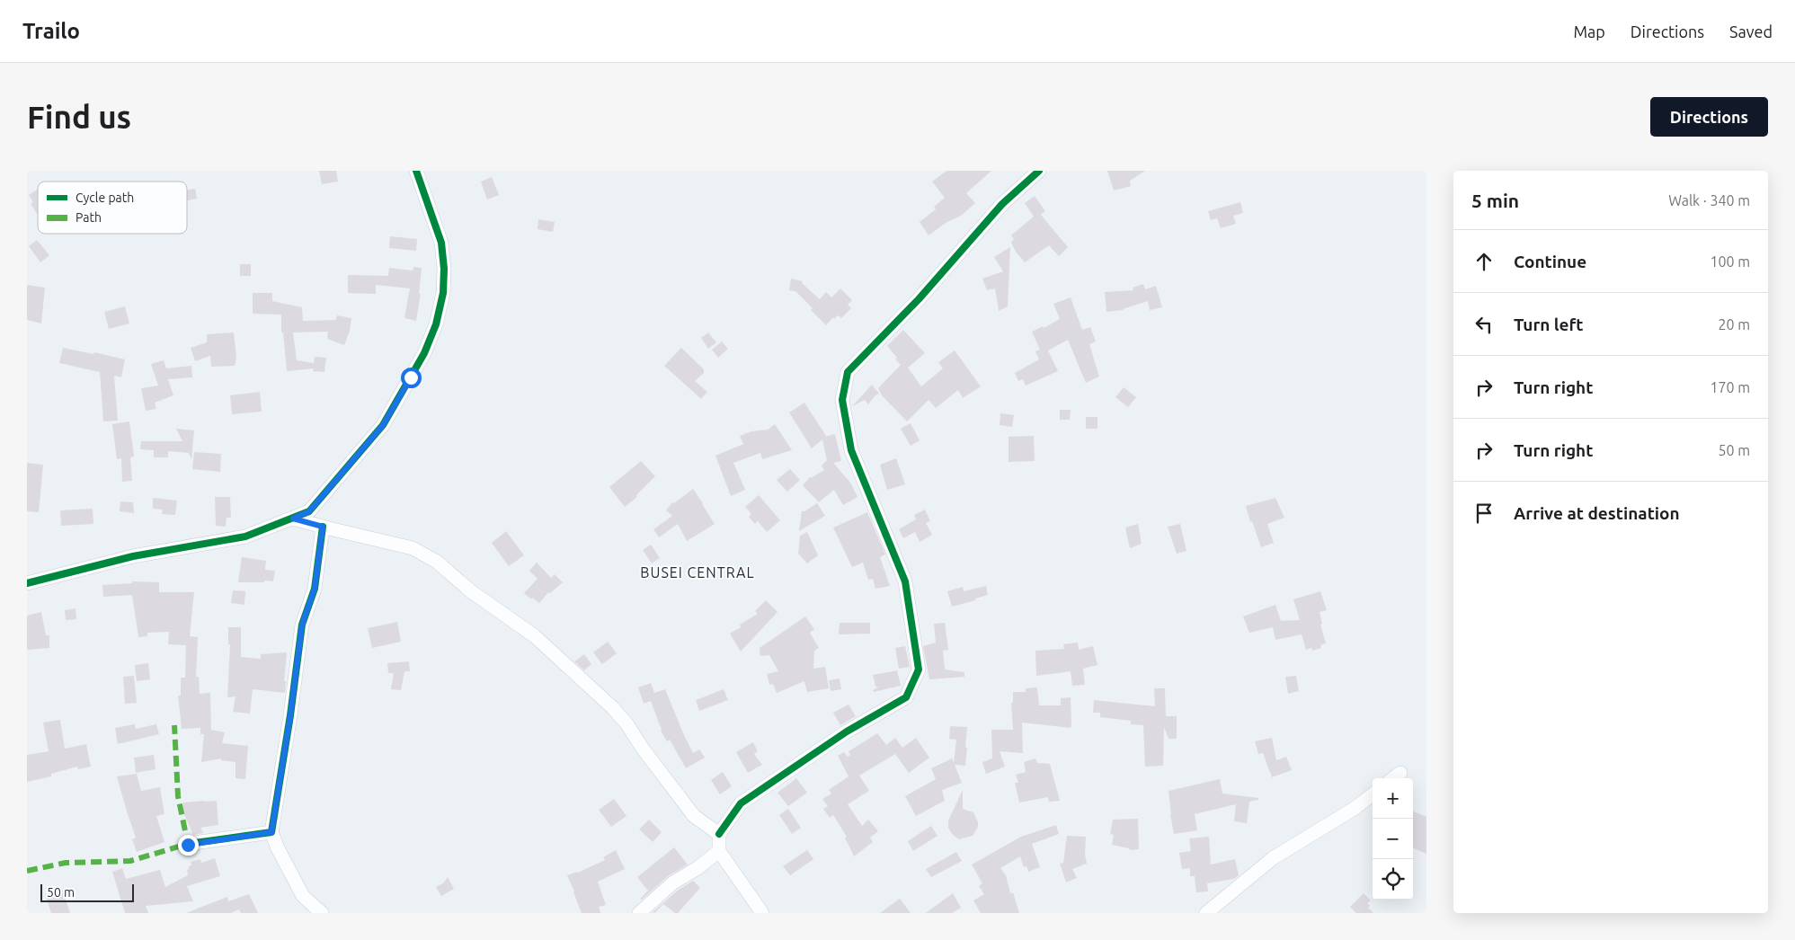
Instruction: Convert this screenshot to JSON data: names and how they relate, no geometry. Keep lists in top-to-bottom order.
{
  "districts": ["BUSEI CENTRAL"],
  "legend": ["Cycle path", "Path"],
  "scale_bar": "50 m",
  "page": {
    "header": "Trailo",
    "nav": ["Map", "Directions", "Saved"],
    "buttons": "Directions",
    "title": "Find us",
    "heading": ["5 min", "Walk · 340 m"],
    "list": [
      ["Continue", "100 m"],
      ["Turn left", "20 m"],
      ["Turn right", "170 m"],
      ["Turn right", "50 m"],
      "Arrive at destination"
    ],
    "map_buttons": ["+", "−"],
    "scale": "50 m"
  }
}
